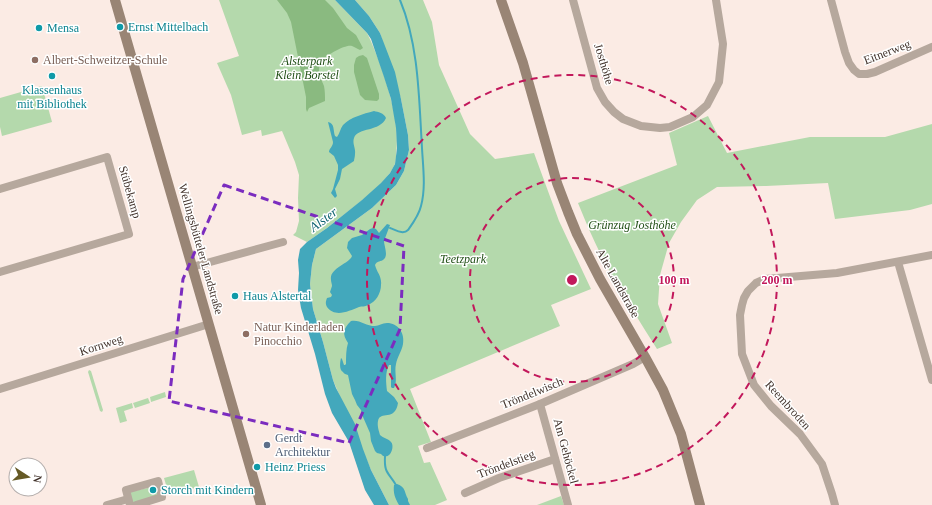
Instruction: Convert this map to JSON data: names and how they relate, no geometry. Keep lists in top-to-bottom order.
{
  "streets": {
    "main road": ["Wellingsbütteler Landstraße", "Alte Landstraße"],
    "street": [
      "Eitnerweg",
      "Josthöhe",
      "Stübekamp",
      "Kornweg",
      "Tröndelwisch",
      "Reembroden",
      "Am Gehöckel",
      "Tröndelstieg"
    ]
  },
  "crossings": [
    ["Wellingsbütteler Landstraße", "Kornweg"],
    ["Alte Landstraße", "Tröndelwisch"],
    ["Tröndelwisch", "Am Gehöckel"],
    ["Am Gehöckel", "Tröndelstieg"]
  ],
  "water": ["Alster"],
  "parks": ["Alsterpark Klein Borstel", "Grünzug Josthöhe", "Teetzpark"],
  "places": [
    "Ernst Mittelbach",
    "Mensa",
    "Albert-Schweitzer-Schule",
    "Klassenhaus mit Bibliothek",
    "Haus Alstertal",
    "Natur Kinderladen Pinocchio",
    "Gerdt Architektur",
    "Heinz Priess",
    "Storch mit Kindern"
  ],
  "north": "right",
  "rings": ["100 m", "200 m"]
}
